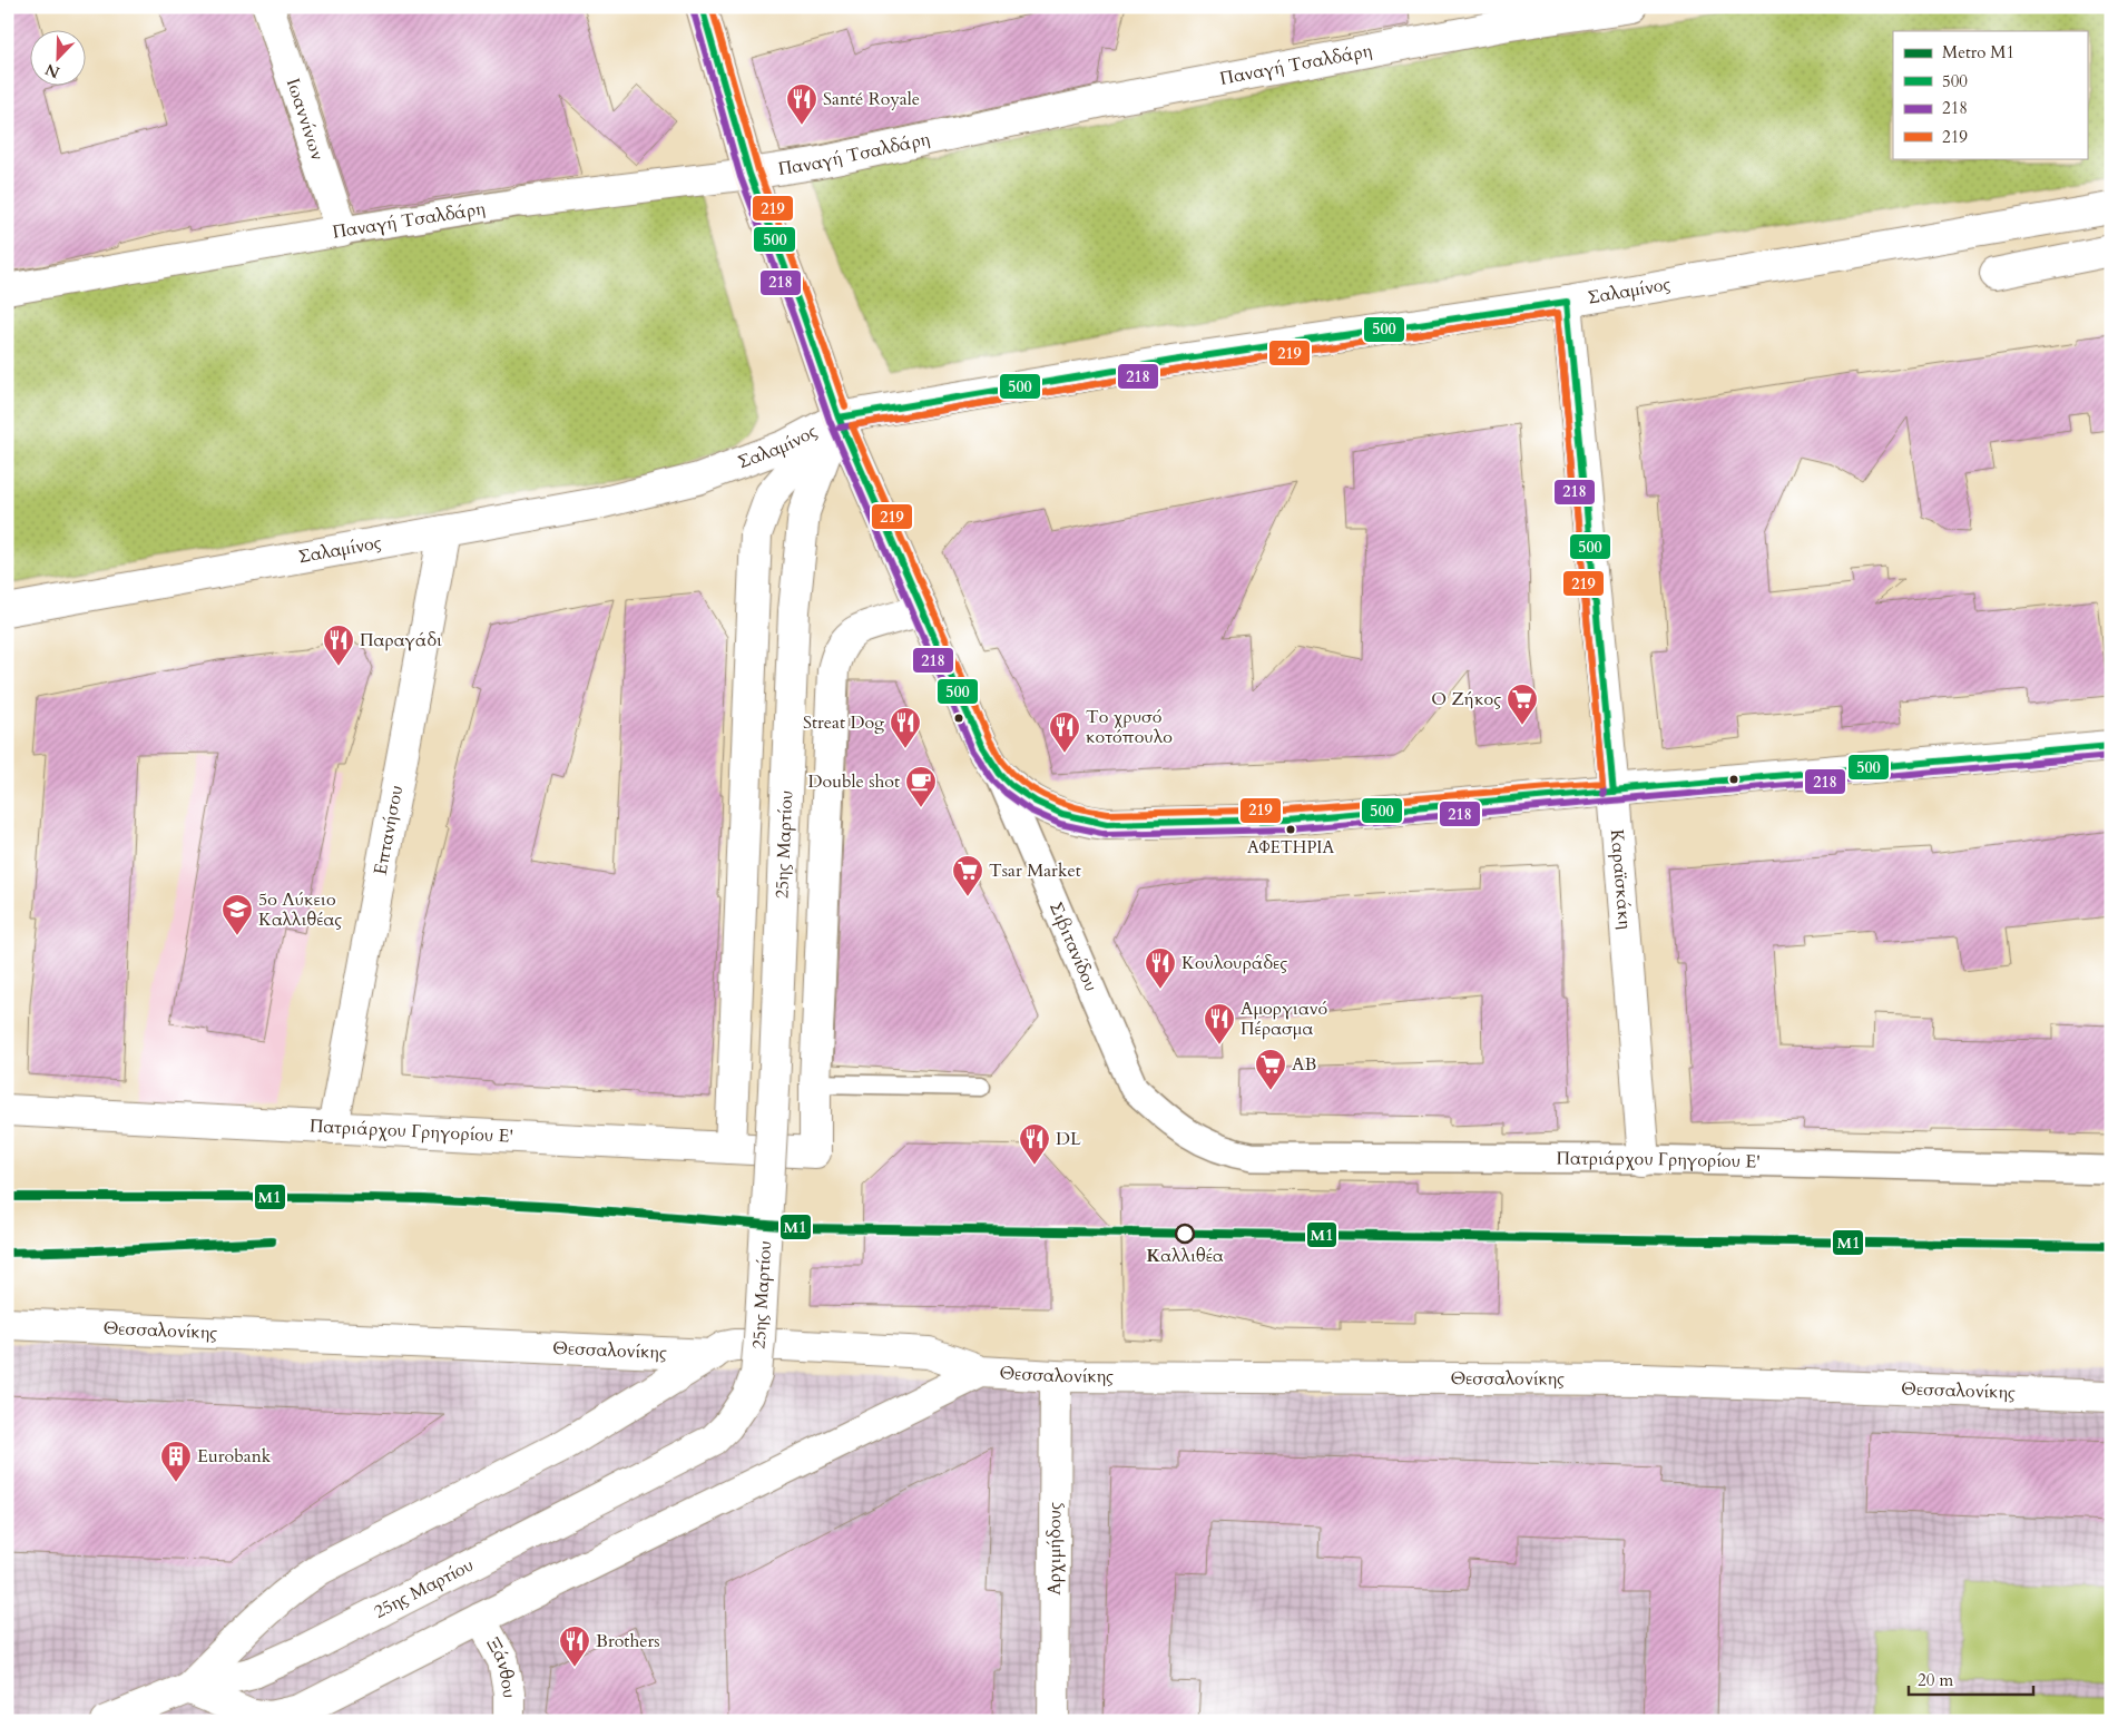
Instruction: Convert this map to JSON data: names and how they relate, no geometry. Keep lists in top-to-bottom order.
{
  "streets": {
    "main road": ["Σιβιτανίδου"],
    "street": [
      "Παναγή Τσαλδάρη",
      "Ιωαννίνων",
      "Σαλαμίνος",
      "Επτανήσου",
      "25ης Μαρτίου",
      "Καραϊσκάκη",
      "Πατριάρχου Γρηγορίου Ε'",
      "Θεσσαλονίκης",
      "Αρχιμήδους",
      "Ξάνθου"
    ]
  },
  "crossings": [
    ["Παναγή Τσαλδάρη", "Ιωαννίνων"],
    ["Παναγή Τσαλδάρη", "Σιβιτανίδου"],
    ["Σαλαμίνος", "Επτανήσου"],
    ["Σαλαμίνος", "25ης Μαρτίου"],
    ["Σαλαμίνος", "Καραϊσκάκη"],
    ["Σαλαμίνος", "Σιβιτανίδου"],
    ["Επτανήσου", "Πατριάρχου Γρηγορίου Ε'"],
    ["25ης Μαρτίου", "Σιβιτανίδου"],
    ["25ης Μαρτίου", "Θεσσαλονίκης"],
    ["Καραϊσκάκη", "Πατριάρχου Γρηγορίου Ε'"],
    ["Σιβιτανίδου", "Πατριάρχου Γρηγορίου Ε'"],
    ["Θεσσαλονίκης", "Αρχιμήδους"]
  ],
  "places": {
    "restaurant": [
      "Santé Royale",
      "Παραγάδι",
      "Streat Dog",
      "Το χρυσό κοτόπουλο",
      "Κουλουράδες",
      "Αμοργιανό Πέρασμα",
      "DL",
      "Brothers"
    ],
    "supermarket": ["Ο Ζήκος", "Tsar Market", "ΑΒ"],
    "cafe": ["Double shot"],
    "other": ["ΑΦΕΤΗΡΙΑ", "Καλλιθέα"],
    "school or university": ["5ο Λύκειο Καλλιθέας"],
    "building": ["Eurobank"]
  },
  "lines": [
    "transit line 500",
    "transit line 219",
    "transit line 218",
    "metro line Μ1"
  ],
  "legend": [
    "Metro Μ1",
    "500",
    "218",
    "219"
  ],
  "scale_bar": "20 m",
  "north": "bottom left"
}
